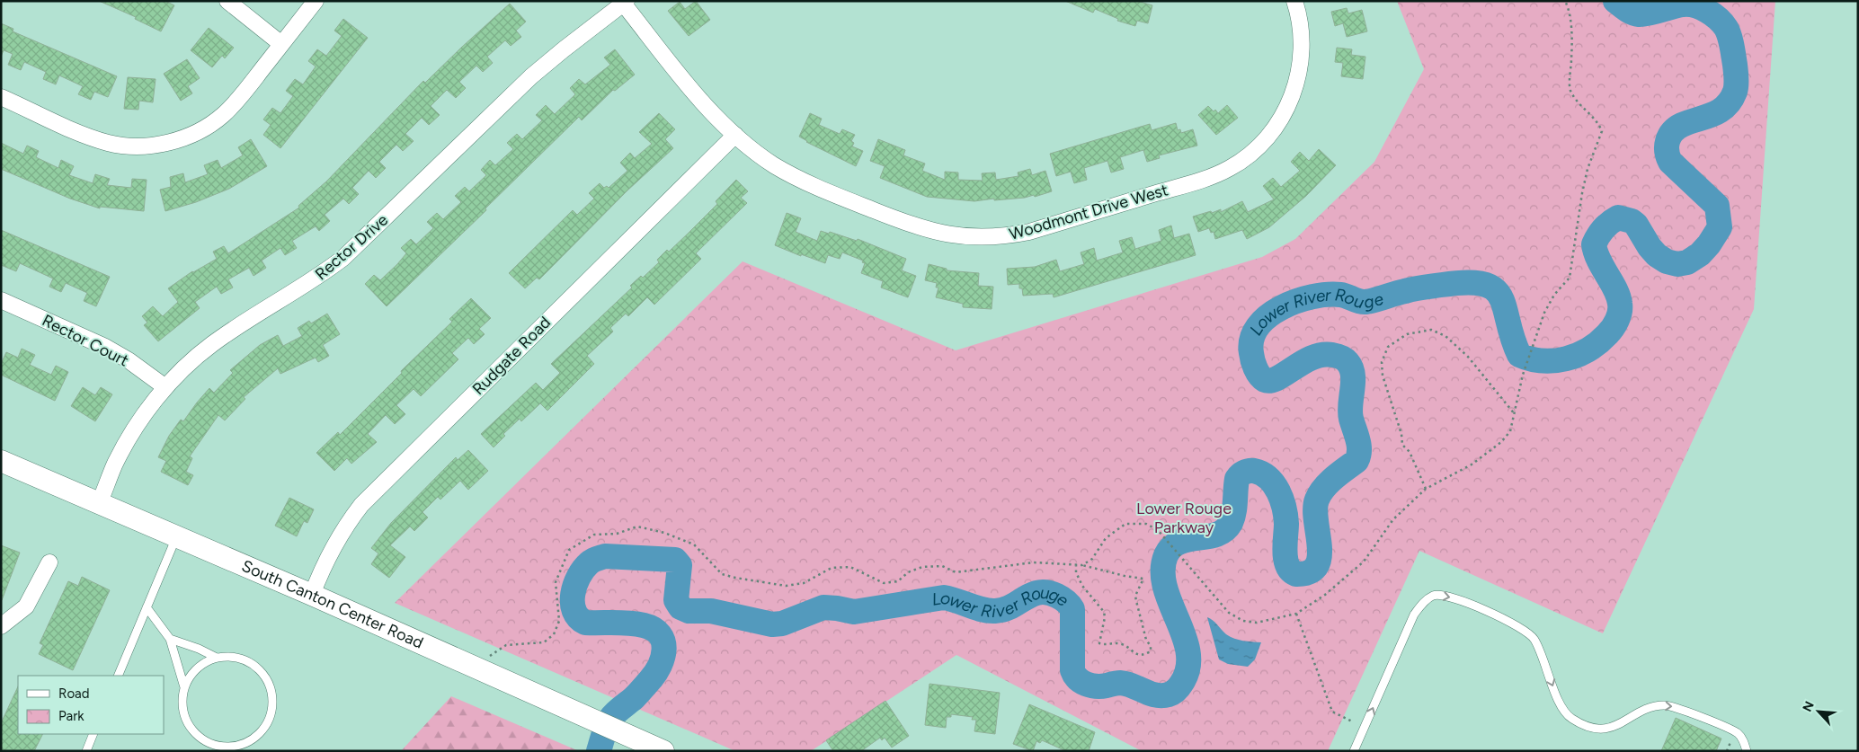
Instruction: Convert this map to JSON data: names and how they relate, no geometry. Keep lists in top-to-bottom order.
{
  "streets": {
    "main road": ["South Canton Center Road"],
    "street": [
      "Woodmont Drive West",
      "Rector Drive",
      "Rector Court",
      "Rudgate Road"
    ]
  },
  "crossings": [
    ["Woodmont Drive West", "Rector Drive"],
    ["Woodmont Drive West", "Rudgate Road"],
    ["Rector Drive", "Rector Court"],
    ["Rector Drive", "South Canton Center Road"],
    ["Rudgate Road", "South Canton Center Road"]
  ],
  "water": ["Lower River Rouge"],
  "parks": ["Lower Rouge Parkway"],
  "legend": ["Road", "Park"],
  "north": "top left"
}
